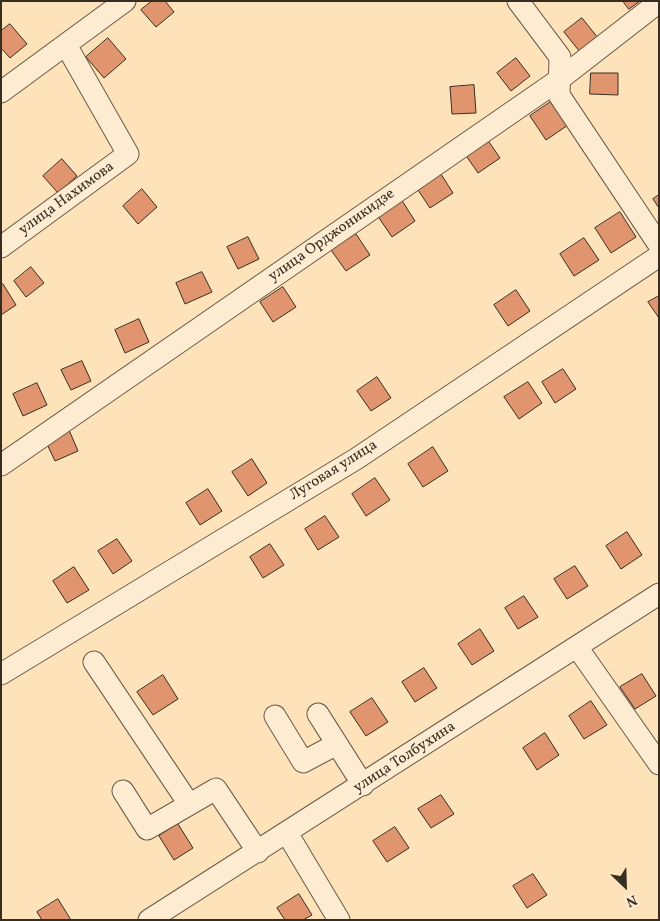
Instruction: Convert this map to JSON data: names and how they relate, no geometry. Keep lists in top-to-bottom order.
{
  "streets": {
    "street": [
      "улица Нахимова",
      "улица Орджоникидзе",
      "Луговая улица",
      "улица Толбухина"
    ]
  },
  "north": "bottom right"
}
